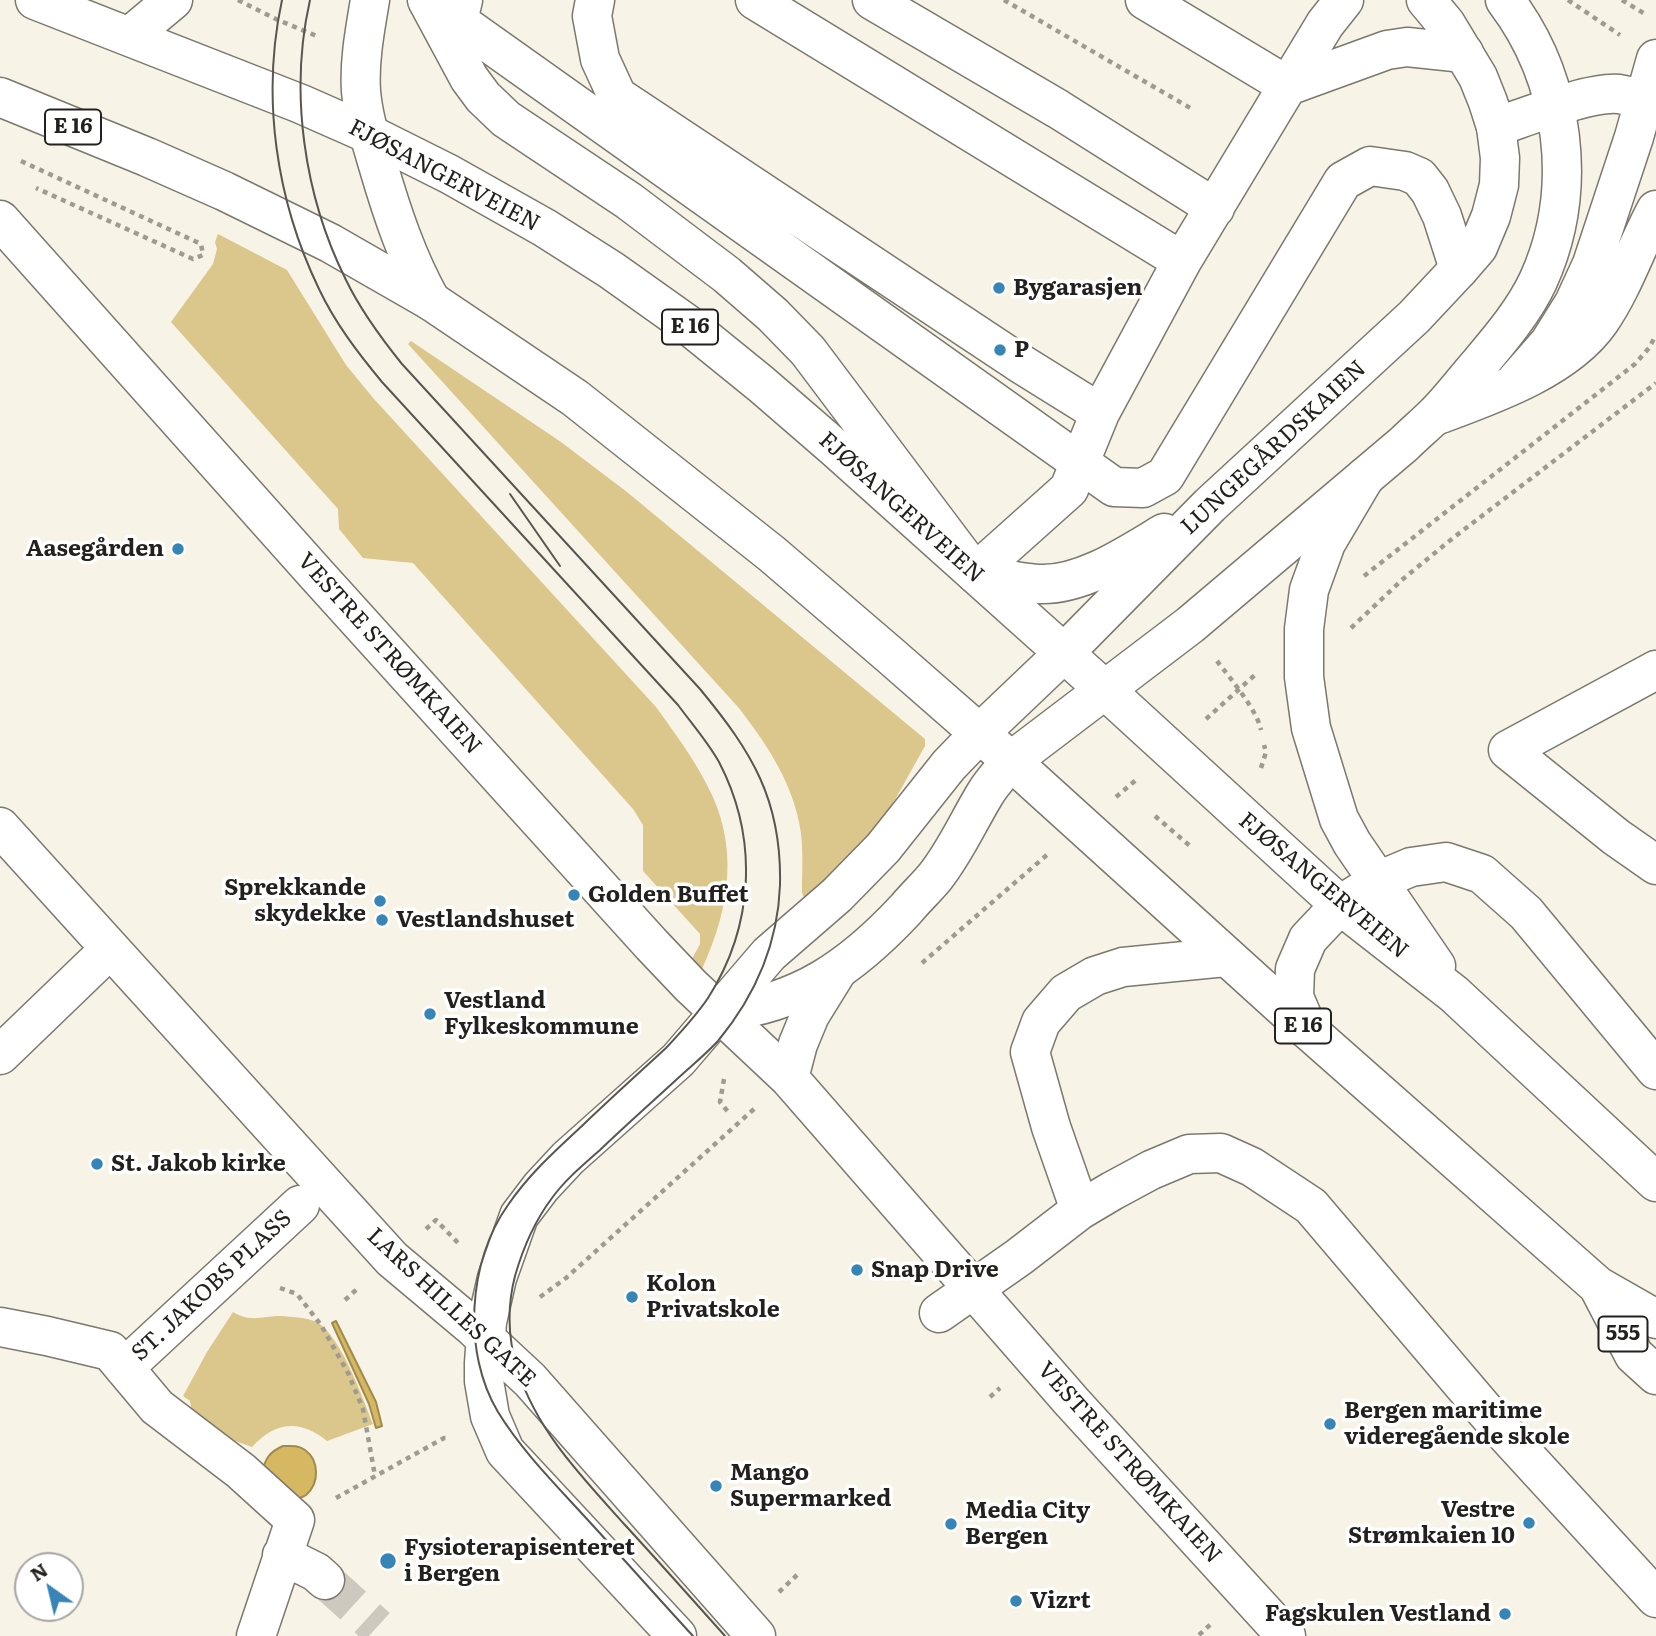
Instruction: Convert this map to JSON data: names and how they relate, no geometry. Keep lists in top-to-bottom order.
{
  "streets": {
    "main road": [
      "E 16",
      "FJØSANGERVEIEN",
      "LUNGEGÅRDSKAIEN",
      "VESTRE STRØMKAIEN",
      "ST. JAKOBS PLASS",
      "LARS HILLES GATE",
      "555"
    ]
  },
  "crossings": [
    ["E 16", "FJØSANGERVEIEN"],
    ["E 16", "LUNGEGÅRDSKAIEN"],
    ["E 16", "555"],
    ["FJØSANGERVEIEN", "LUNGEGÅRDSKAIEN"],
    ["LUNGEGÅRDSKAIEN", "VESTRE STRØMKAIEN"],
    ["LUNGEGÅRDSKAIEN", "LARS HILLES GATE"]
  ],
  "places": [
    "Bygarasjen",
    "P",
    "Aasegården",
    "Golden Buffet",
    "Sprekkande skydekke",
    "Vestlandshuset",
    "Vestland Fylkeskommune",
    "St. Jakob kirke",
    "Snap Drive",
    "Kolon Privatskole",
    "Bergen maritime videregående skole",
    "Mango Supermarked",
    "Vestre Strømkaien 10",
    "Media City Bergen",
    "Fysioterapisenteret i Bergen",
    "Vizrt",
    "Fagskulen Vestland"
  ],
  "north": "top left"
}
